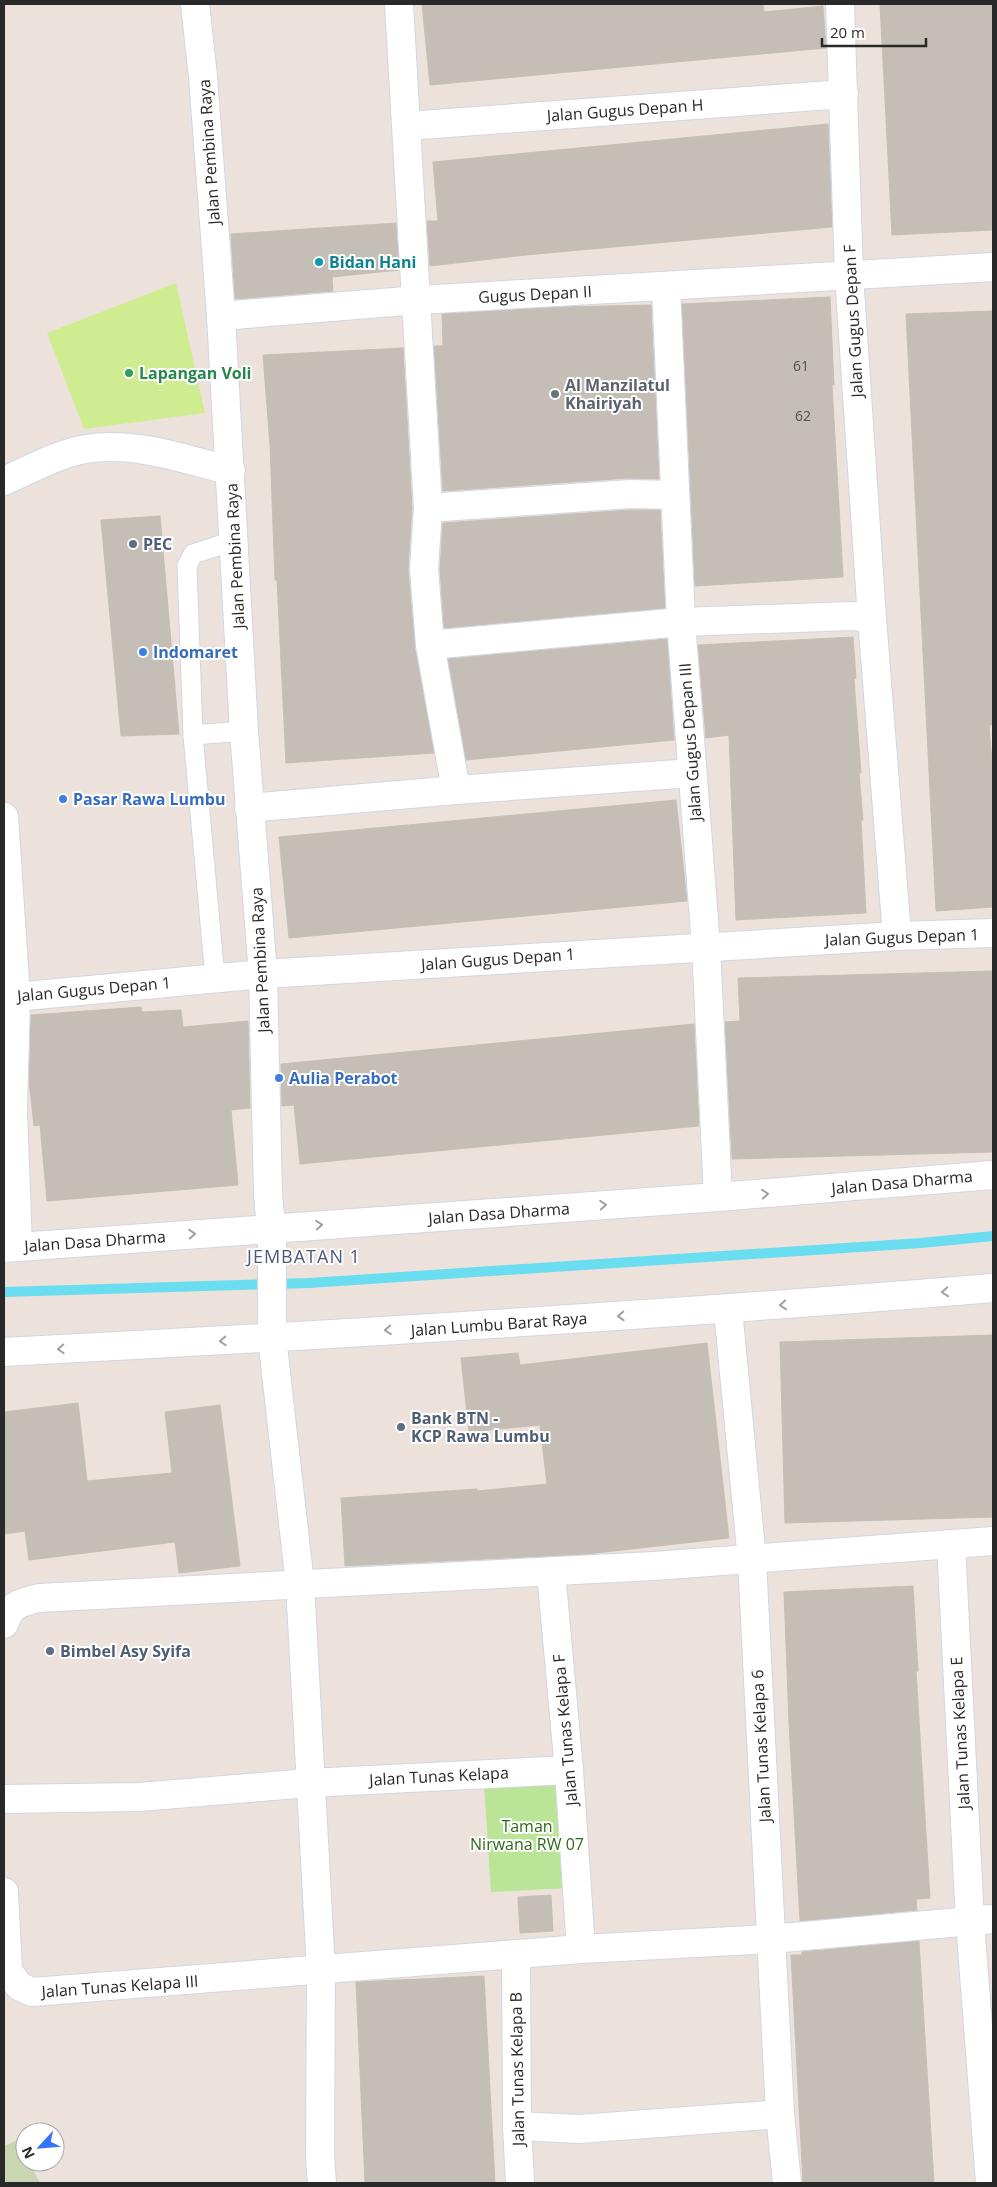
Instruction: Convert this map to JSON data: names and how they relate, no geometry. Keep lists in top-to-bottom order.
{
  "streets": {
    "street": [
      "Jalan Gugus Depan H",
      "Jalan Pembina Raya",
      "Gugus Depan II",
      "Jalan Gugus Depan F",
      "Jalan Gugus Depan III",
      "Jalan Gugus Depan 1",
      "Jalan Dasa Dharma",
      "Jalan Lumbu Barat Raya",
      "Jalan Tunas Kelapa F",
      "Jalan Tunas Kelapa E",
      "Jalan Tunas Kelapa 6",
      "Jalan Tunas Kelapa",
      "Jalan Tunas Kelapa III",
      "Jalan Tunas Kelapa B"
    ]
  },
  "crossings": [
    ["Jalan Gugus Depan H", "Jalan Gugus Depan F"],
    ["Jalan Pembina Raya", "Gugus Depan II"],
    ["Jalan Pembina Raya", "Jalan Gugus Depan 1"],
    ["Jalan Pembina Raya", "Jalan Dasa Dharma"],
    ["Jalan Pembina Raya", "Jalan Lumbu Barat Raya"],
    ["Jalan Pembina Raya", "Jalan Tunas Kelapa"],
    ["Jalan Pembina Raya", "Jalan Tunas Kelapa III"],
    ["Gugus Depan II", "Jalan Gugus Depan F"],
    ["Gugus Depan II", "Jalan Gugus Depan III"],
    ["Jalan Gugus Depan F", "Jalan Gugus Depan 1"],
    ["Jalan Gugus Depan III", "Jalan Gugus Depan 1"],
    ["Jalan Gugus Depan III", "Jalan Dasa Dharma"],
    ["Jalan Lumbu Barat Raya", "Jalan Tunas Kelapa 6"],
    ["Jalan Tunas Kelapa F", "Jalan Tunas Kelapa"],
    ["Jalan Tunas Kelapa F", "Jalan Tunas Kelapa III"],
    ["Jalan Tunas Kelapa E", "Jalan Tunas Kelapa III"],
    ["Jalan Tunas Kelapa 6", "Jalan Tunas Kelapa III"],
    ["Jalan Tunas Kelapa III", "Jalan Tunas Kelapa B"]
  ],
  "one_way": ["Jalan Dasa Dharma", "Jalan Lumbu Barat Raya"],
  "districts": ["JEMBATAN 1"],
  "parks": ["Taman Nirwana RW 07"],
  "places": [
    "Bidan Hani",
    "Lapangan Voli",
    "Al Manzilatul Khairiyah",
    "PEC",
    "Indomaret",
    "Pasar Rawa Lumbu",
    "Aulia Perabot",
    "Bank BTN - KCP Rawa Lumbu",
    "Bimbel Asy Syifa"
  ],
  "house_numbers": ["61", "62"],
  "scale_bar": "20 m",
  "north": "bottom left"
}
